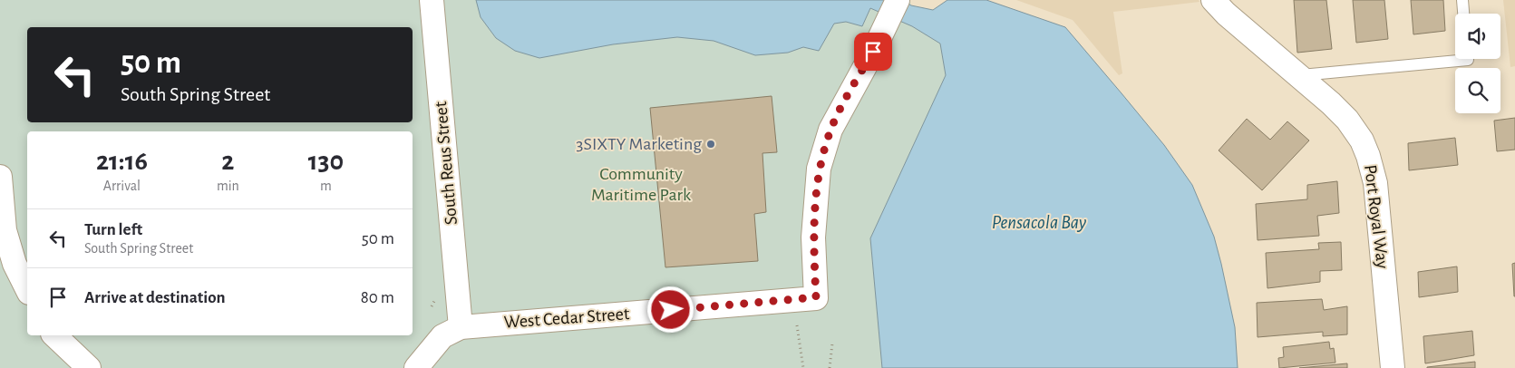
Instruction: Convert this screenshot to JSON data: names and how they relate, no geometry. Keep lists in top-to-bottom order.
{
  "streets": {
    "street": ["South Reus Street", "Port Royal Way", "West Cedar Street"]
  },
  "crossings": [
    ["South Reus Street", "West Cedar Street"]
  ],
  "water": ["Pensacola Bay"],
  "parks": ["Community Maritime Park"],
  "places": ["3SIXTY Marketing"],
  "page": {
    "turn": ["50 m", "South Spring Street"],
    "eta": [
      "21:16",
      "Arrival",
      "2",
      "min",
      "130",
      "m"
    ],
    "list": [
      {
        "name": "Turn left",
        "note": "South Spring Street",
        "value": "50 m"
      },
      {
        "name": "Arrive at destination",
        "value": "80 m"
      }
    ]
  }
}
